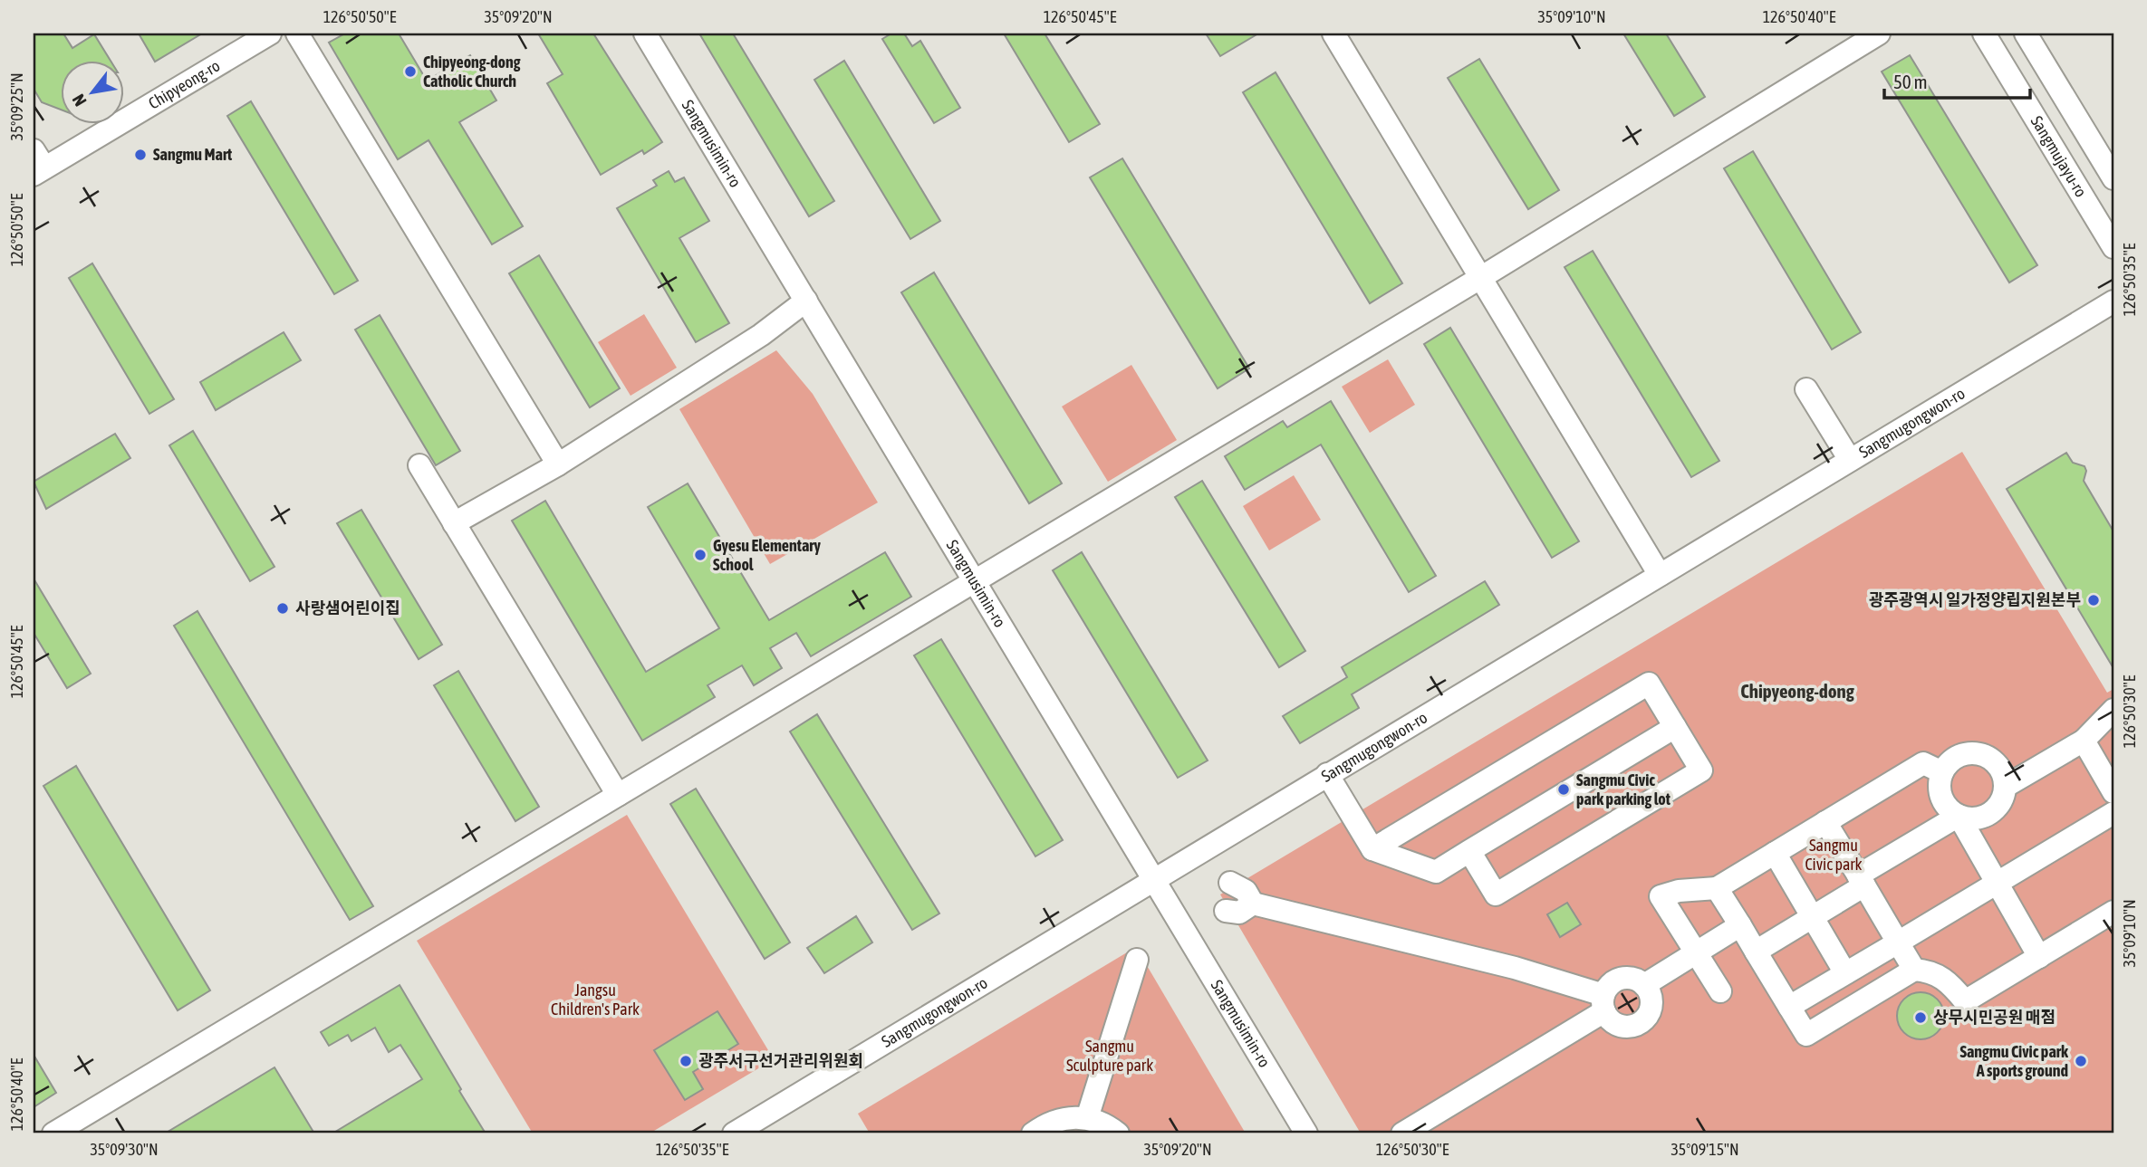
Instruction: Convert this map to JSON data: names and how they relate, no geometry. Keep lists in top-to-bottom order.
{
  "streets": {
    "street": [
      "Chipyeong-ro",
      "Sangmusimin-ro",
      "Sangmujayu-ro",
      "Sangmugongwon-ro"
    ]
  },
  "crossings": [
    ["Sangmusimin-ro", "Sangmugongwon-ro"]
  ],
  "districts": ["Chipyeong-dong"],
  "parks": ["Sangmu Civic park", "Jangsu Children's Park", "Sangmu Sculpture park"],
  "places": [
    "Chipyeong-dong Catholic Church",
    "Sangmu Mart",
    "Gyesu Elementary School",
    "광주광역시 일가정양립지원본부",
    "사랑샘어린이집",
    "Sangmu Civic park parking lot",
    "상무시민공원 매점",
    "광주서구선거관리위원회",
    "Sangmu Civic park A sports ground"
  ],
  "scale_bar": "50 m",
  "north": "bottom left",
  "coordinates": [
    "126°50'50\"E",
    "35°09'20\"N",
    "126°50'45\"E",
    "35°09'10\"N",
    "126°50'40\"E",
    "35°09'25\"N",
    "126°50'35\"E",
    "126°50'30\"E",
    "35°09'30\"N",
    "35°09'15\"N"
  ]
}
